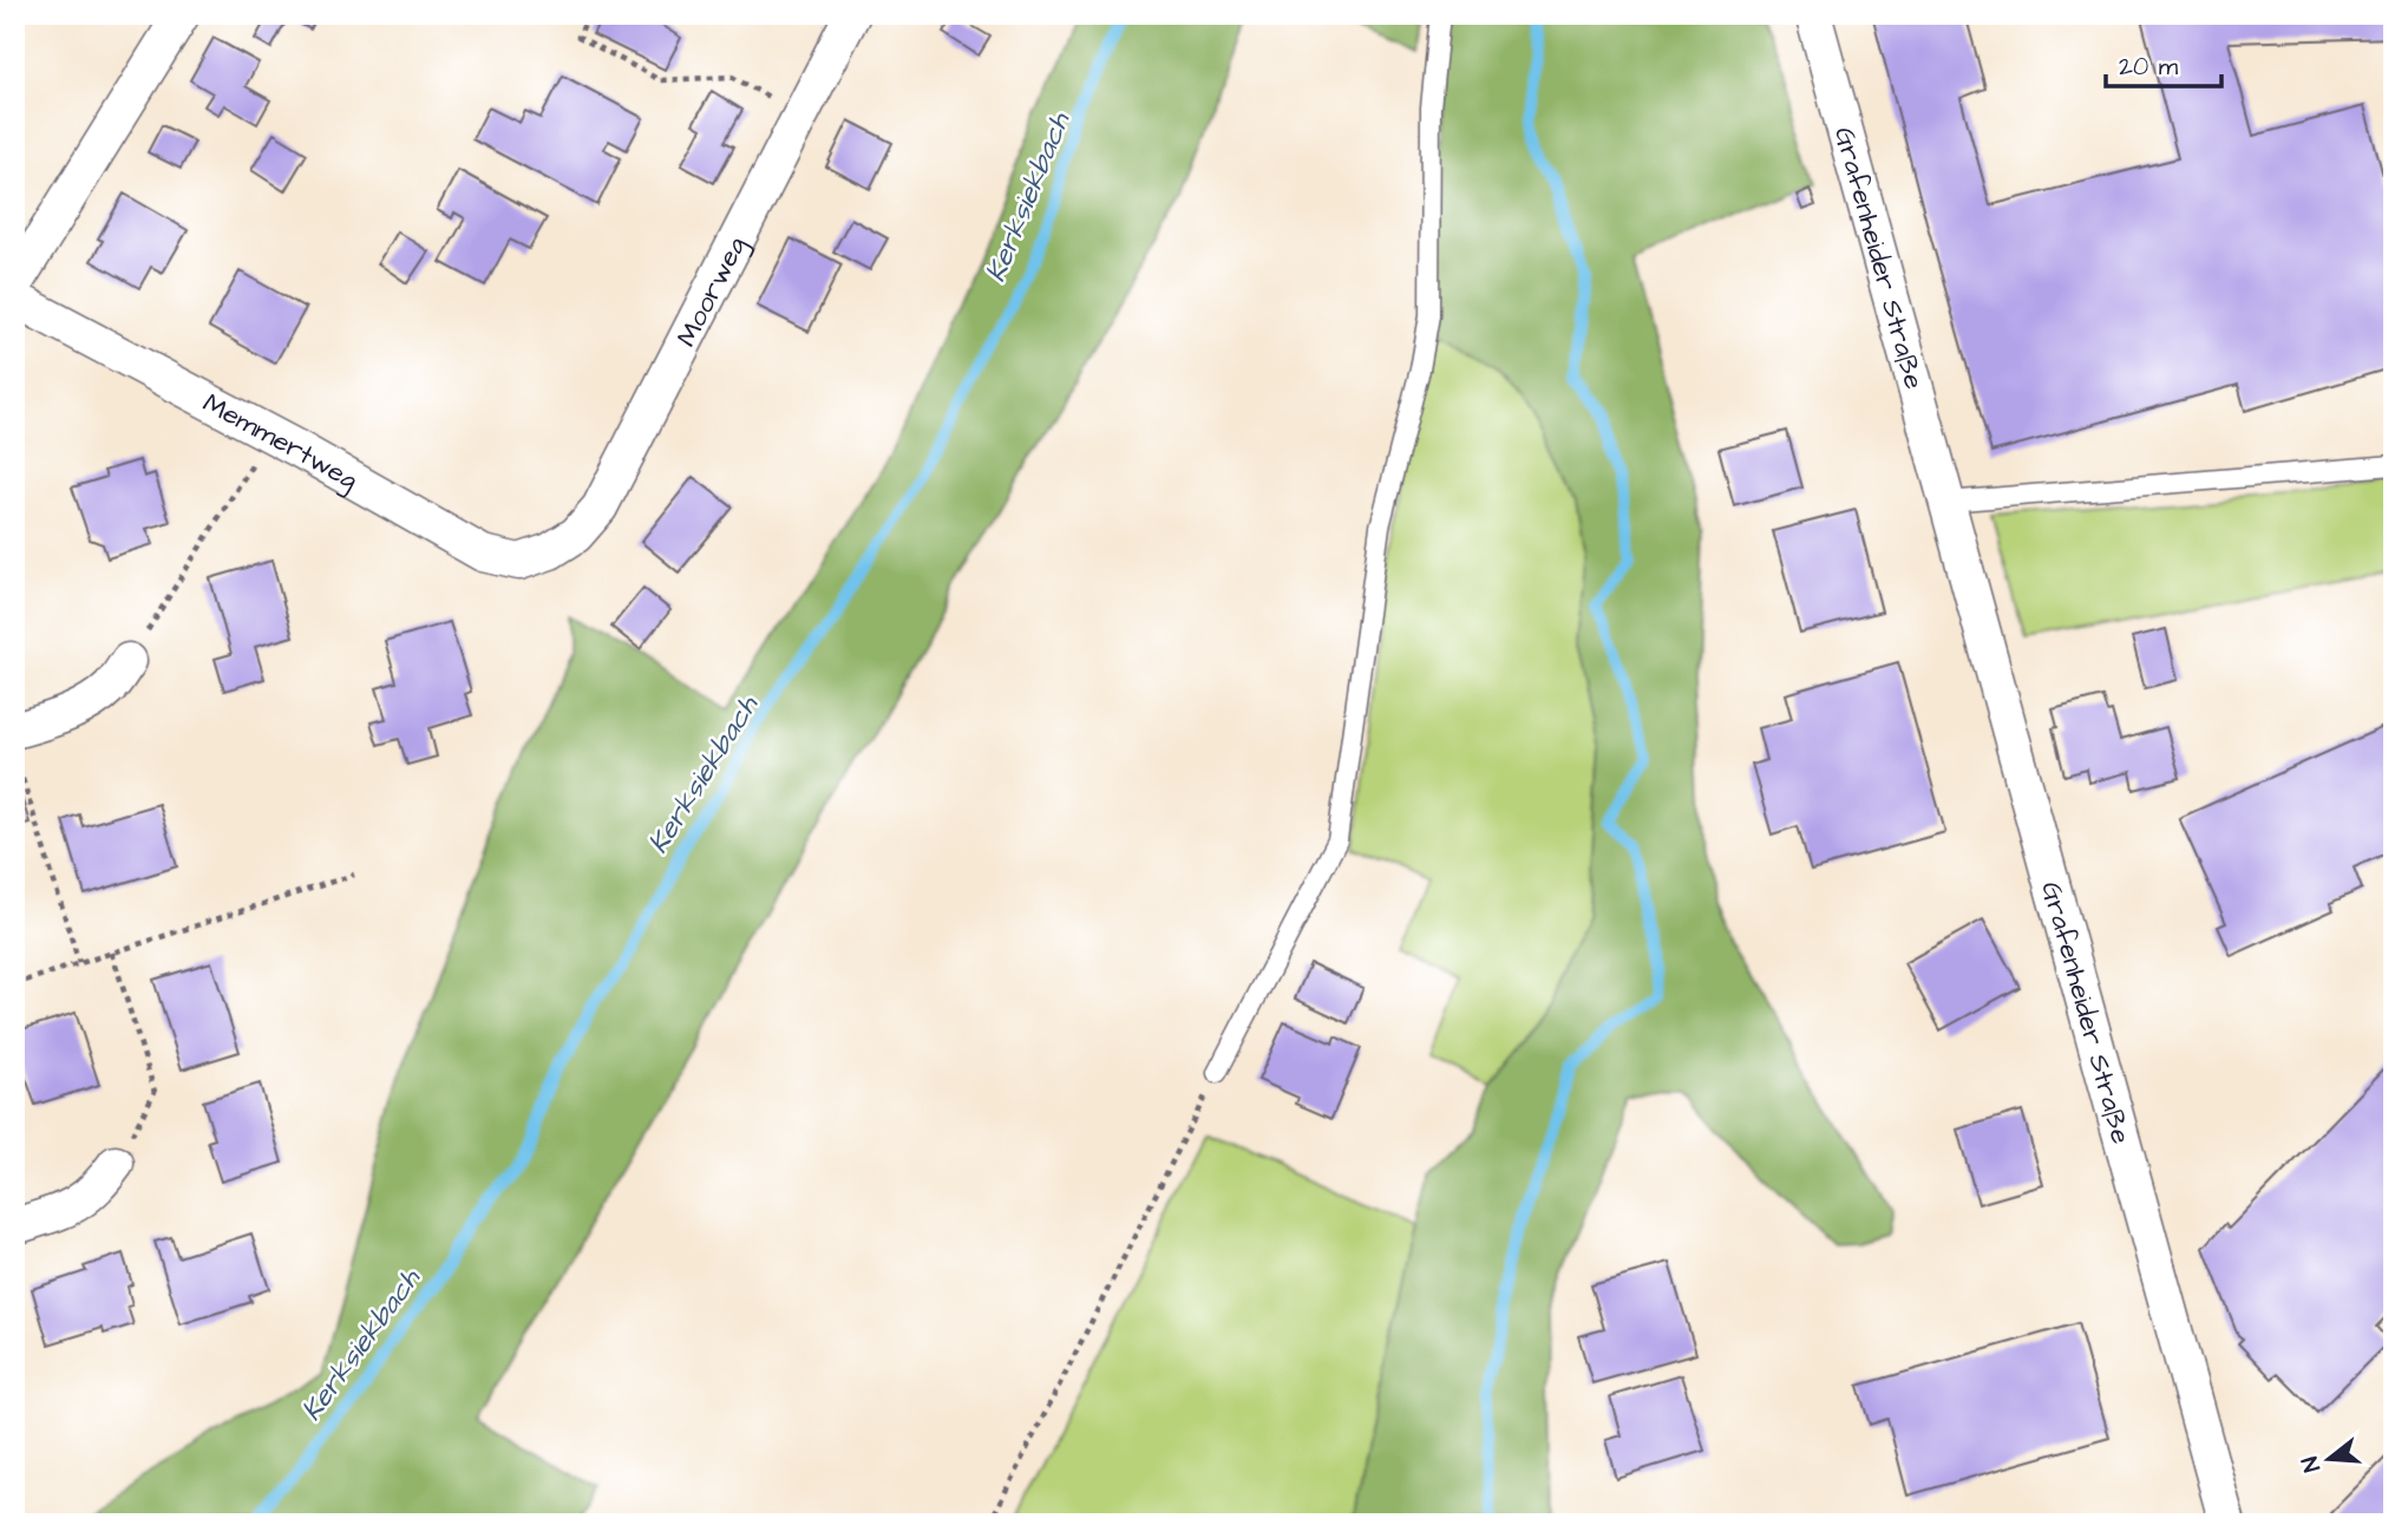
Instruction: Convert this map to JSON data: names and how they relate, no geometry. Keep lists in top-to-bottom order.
{
  "streets": {
    "street": ["Grafenheider Straße", "Moorweg", "Memmertweg"]
  },
  "crossings": [
    ["Moorweg", "Memmertweg"]
  ],
  "water": ["Kerksiekbach"],
  "scale_bar": "20 m",
  "north": "left"
}
